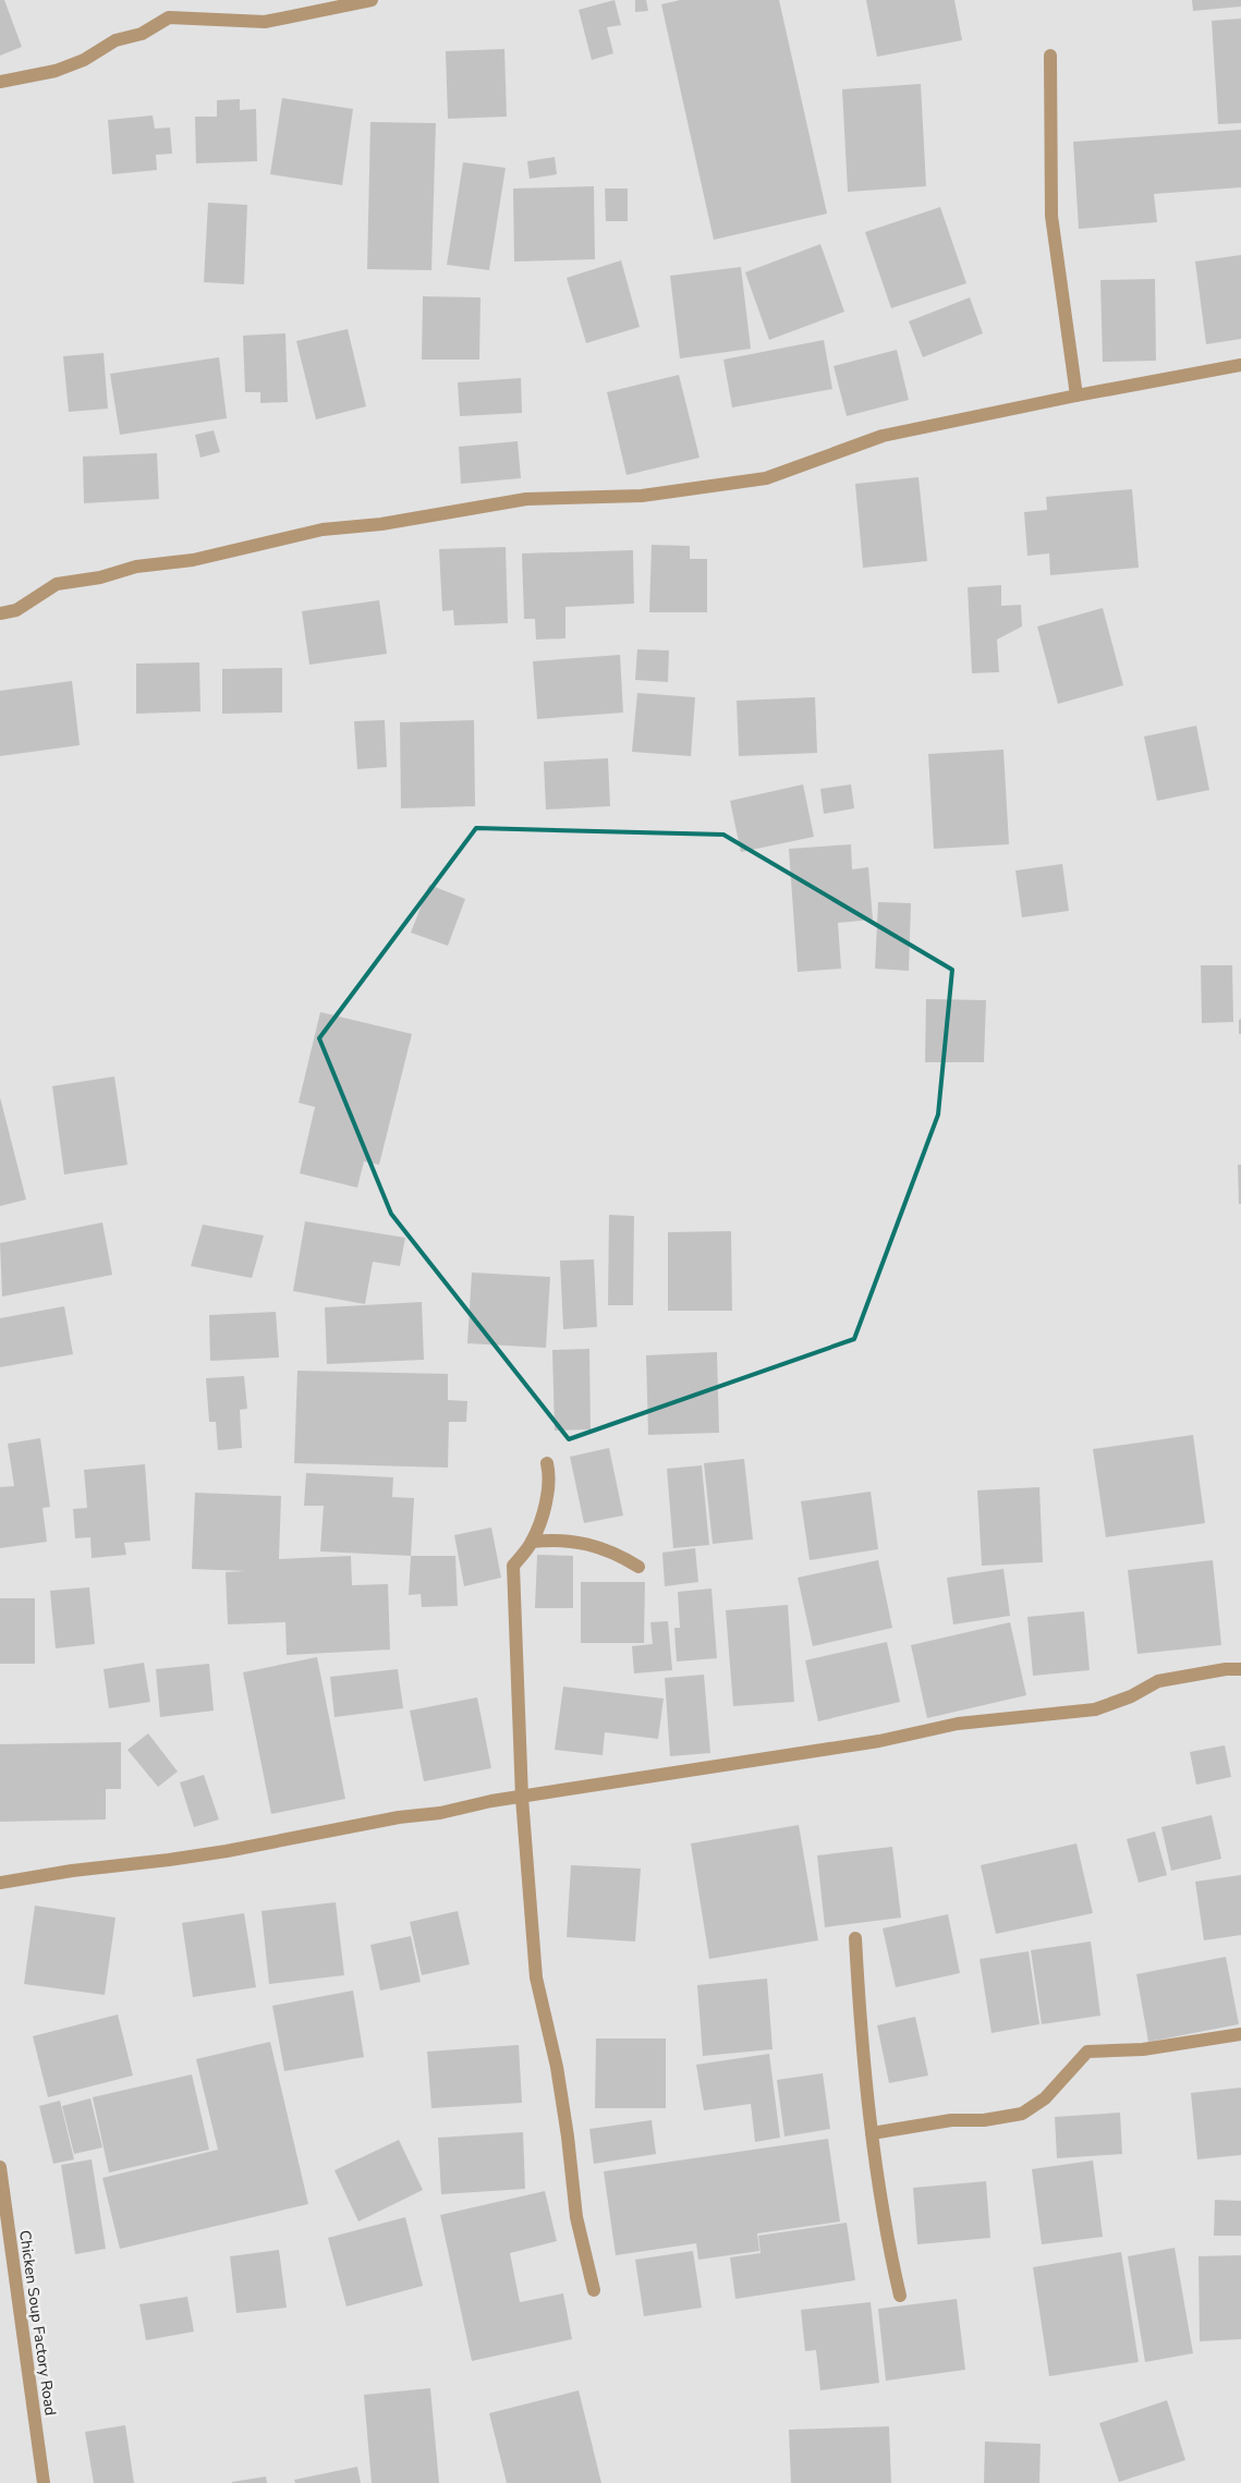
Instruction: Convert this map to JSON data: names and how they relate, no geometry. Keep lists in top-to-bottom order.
{
  "streets": {
    "street": ["Chicken Soup Factory Road"]
  }
}
